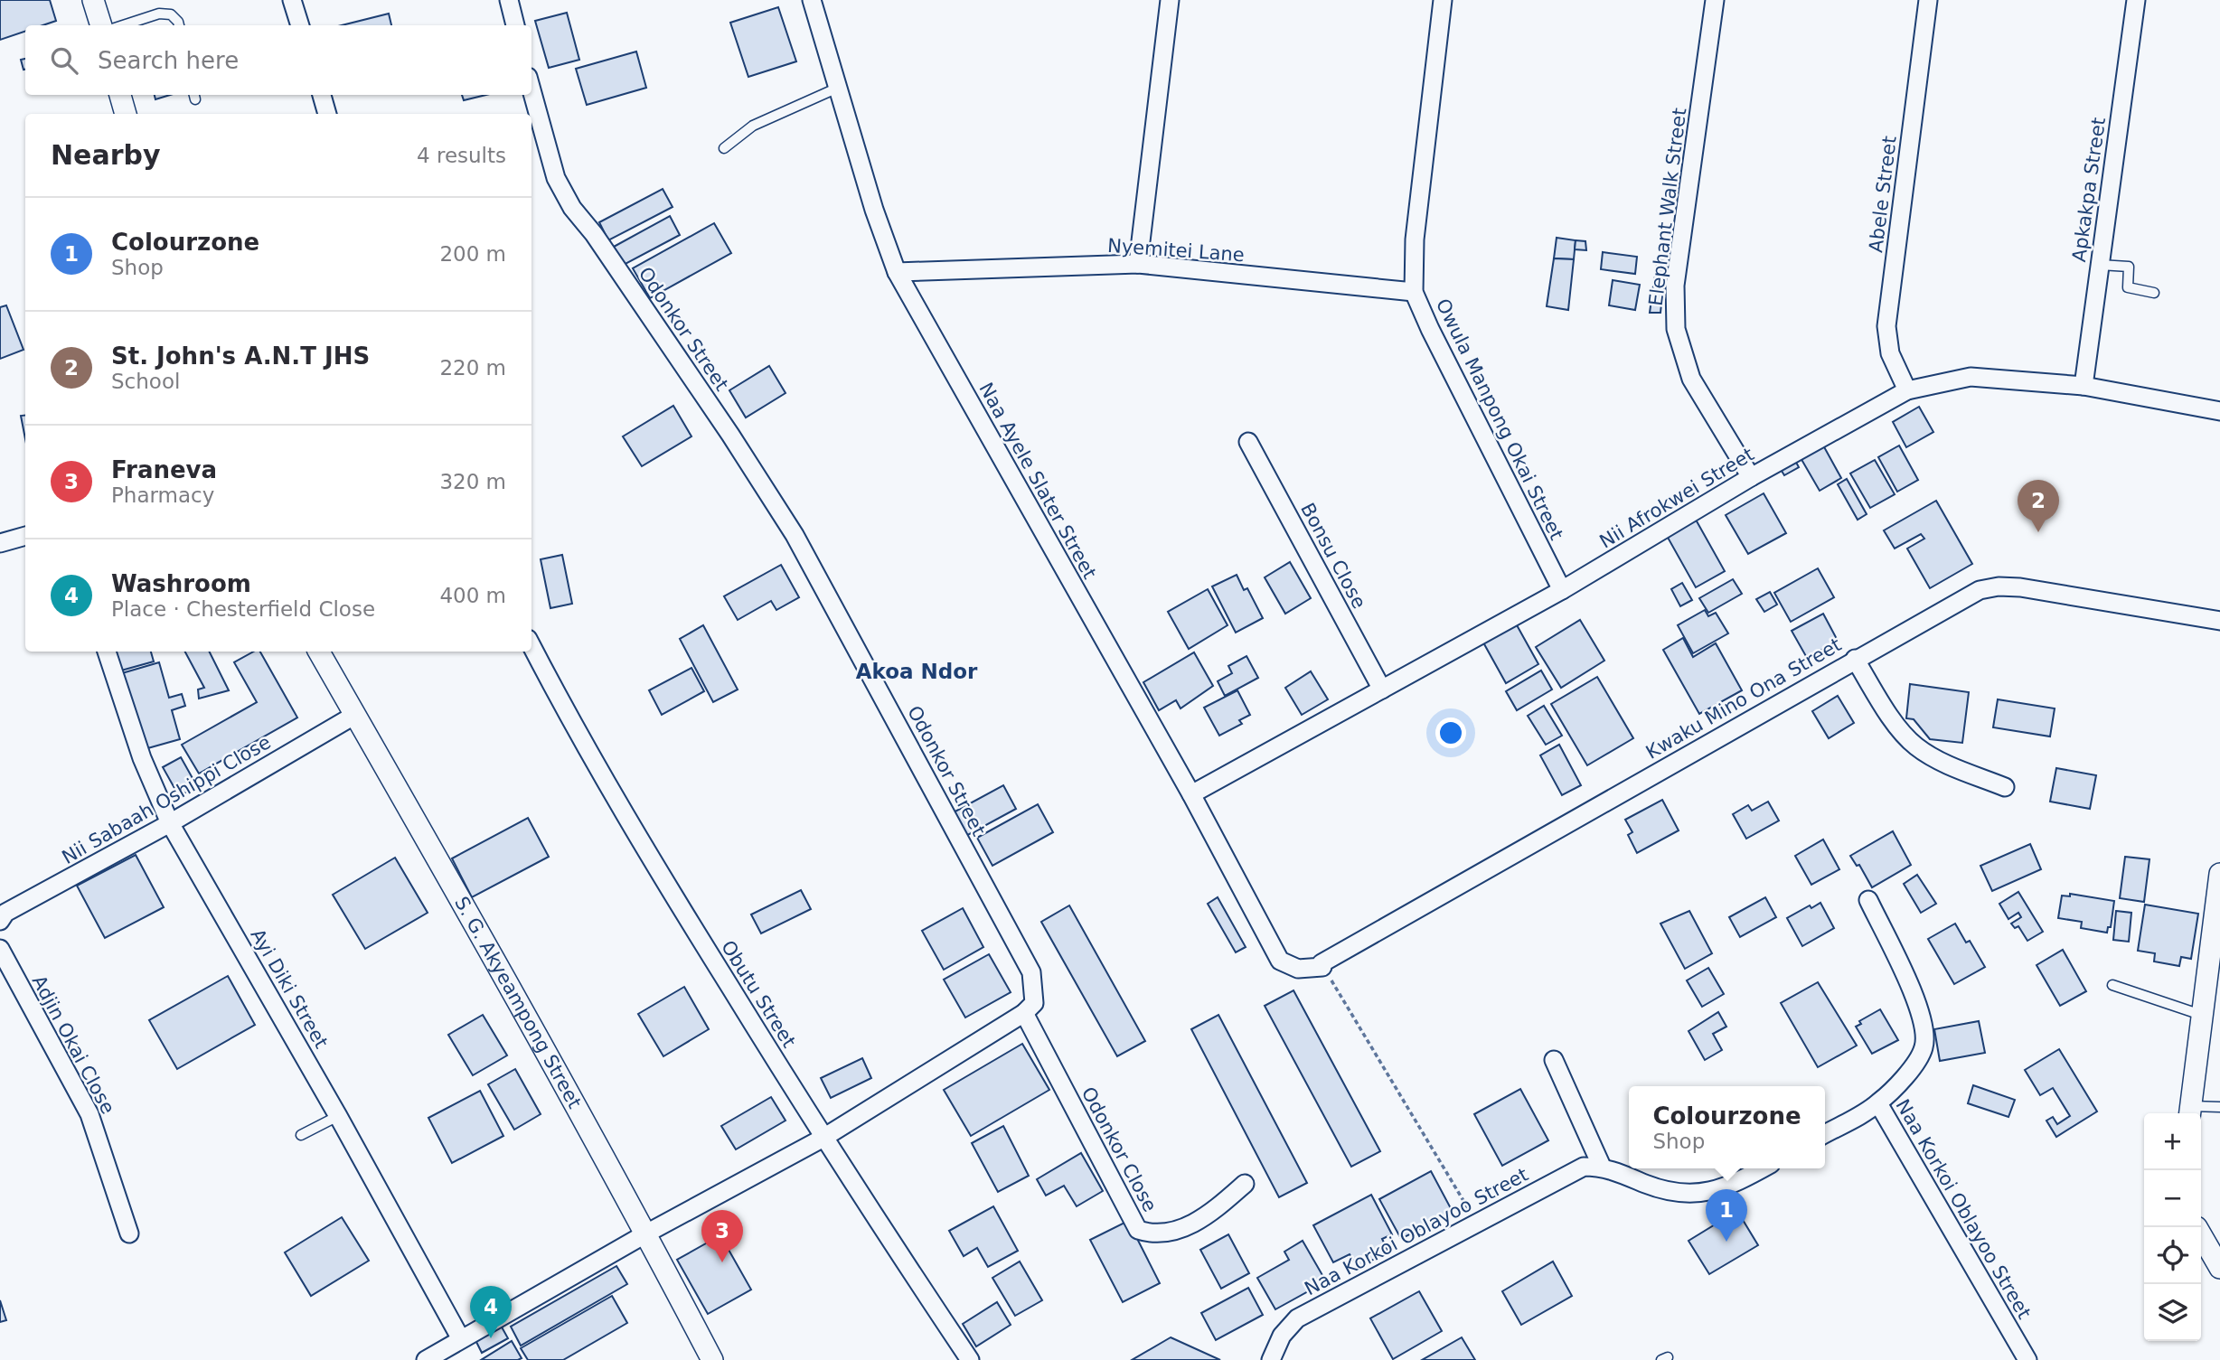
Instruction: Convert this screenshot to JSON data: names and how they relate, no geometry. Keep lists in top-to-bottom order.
{
  "streets": {
    "street": [
      "Apkakpa Street",
      "Abele Street",
      "Elephant Walk Street",
      "Nyemitei Lane",
      "Odonkor Street",
      "Owula Manpong Okai Street",
      "Naa Ayele Slater Street",
      "Nii Afrokwei Street",
      "Bonsu Close",
      "Kwaku Mino Ona Street",
      "Nii Sabaah Oshippi Close",
      "Ayi Diki Street",
      "Obutu Street",
      "S. G. Akyeampong Street",
      "Adjin Okai Close",
      "Odonkor Close",
      "Naa Korkoi Oblayoo Street"
    ]
  },
  "crossings": [
    ["Apkakpa Street", "Nii Afrokwei Street"],
    ["Abele Street", "Nii Afrokwei Street"],
    ["Elephant Walk Street", "Nii Afrokwei Street"],
    ["Nyemitei Lane", "Owula Manpong Okai Street"],
    ["Nyemitei Lane", "Naa Ayele Slater Street"],
    ["Odonkor Street", "Odonkor Close"],
    ["Owula Manpong Okai Street", "Nii Afrokwei Street"],
    ["Naa Ayele Slater Street", "Nii Afrokwei Street"],
    ["Naa Ayele Slater Street", "Kwaku Mino Ona Street"],
    ["Nii Afrokwei Street", "Bonsu Close"],
    ["Nii Sabaah Oshippi Close", "Ayi Diki Street"],
    ["Nii Sabaah Oshippi Close", "S. G. Akyeampong Street"]
  ],
  "districts": ["Akoa Ndor"],
  "page": {
    "search": "Search here",
    "heading": ["Nearby", "4 results"],
    "list": [
      {
        "mark": "1",
        "name": "Colourzone",
        "note": "Shop",
        "value": "200 m"
      },
      {
        "mark": "2",
        "name": "St. John's A.N.T JHS",
        "note": "School",
        "value": "220 m"
      },
      {
        "mark": "3",
        "name": "Franeva",
        "note": "Pharmacy",
        "value": "320 m"
      },
      {
        "mark": "4",
        "name": "Washroom",
        "note": "Place · Chesterfield Close",
        "value": "400 m"
      }
    ],
    "pins": [
      "2",
      "1",
      "3",
      "4"
    ],
    "popup": ["Colourzone", "Shop"],
    "map_buttons": ["+", "−"]
  }
}
